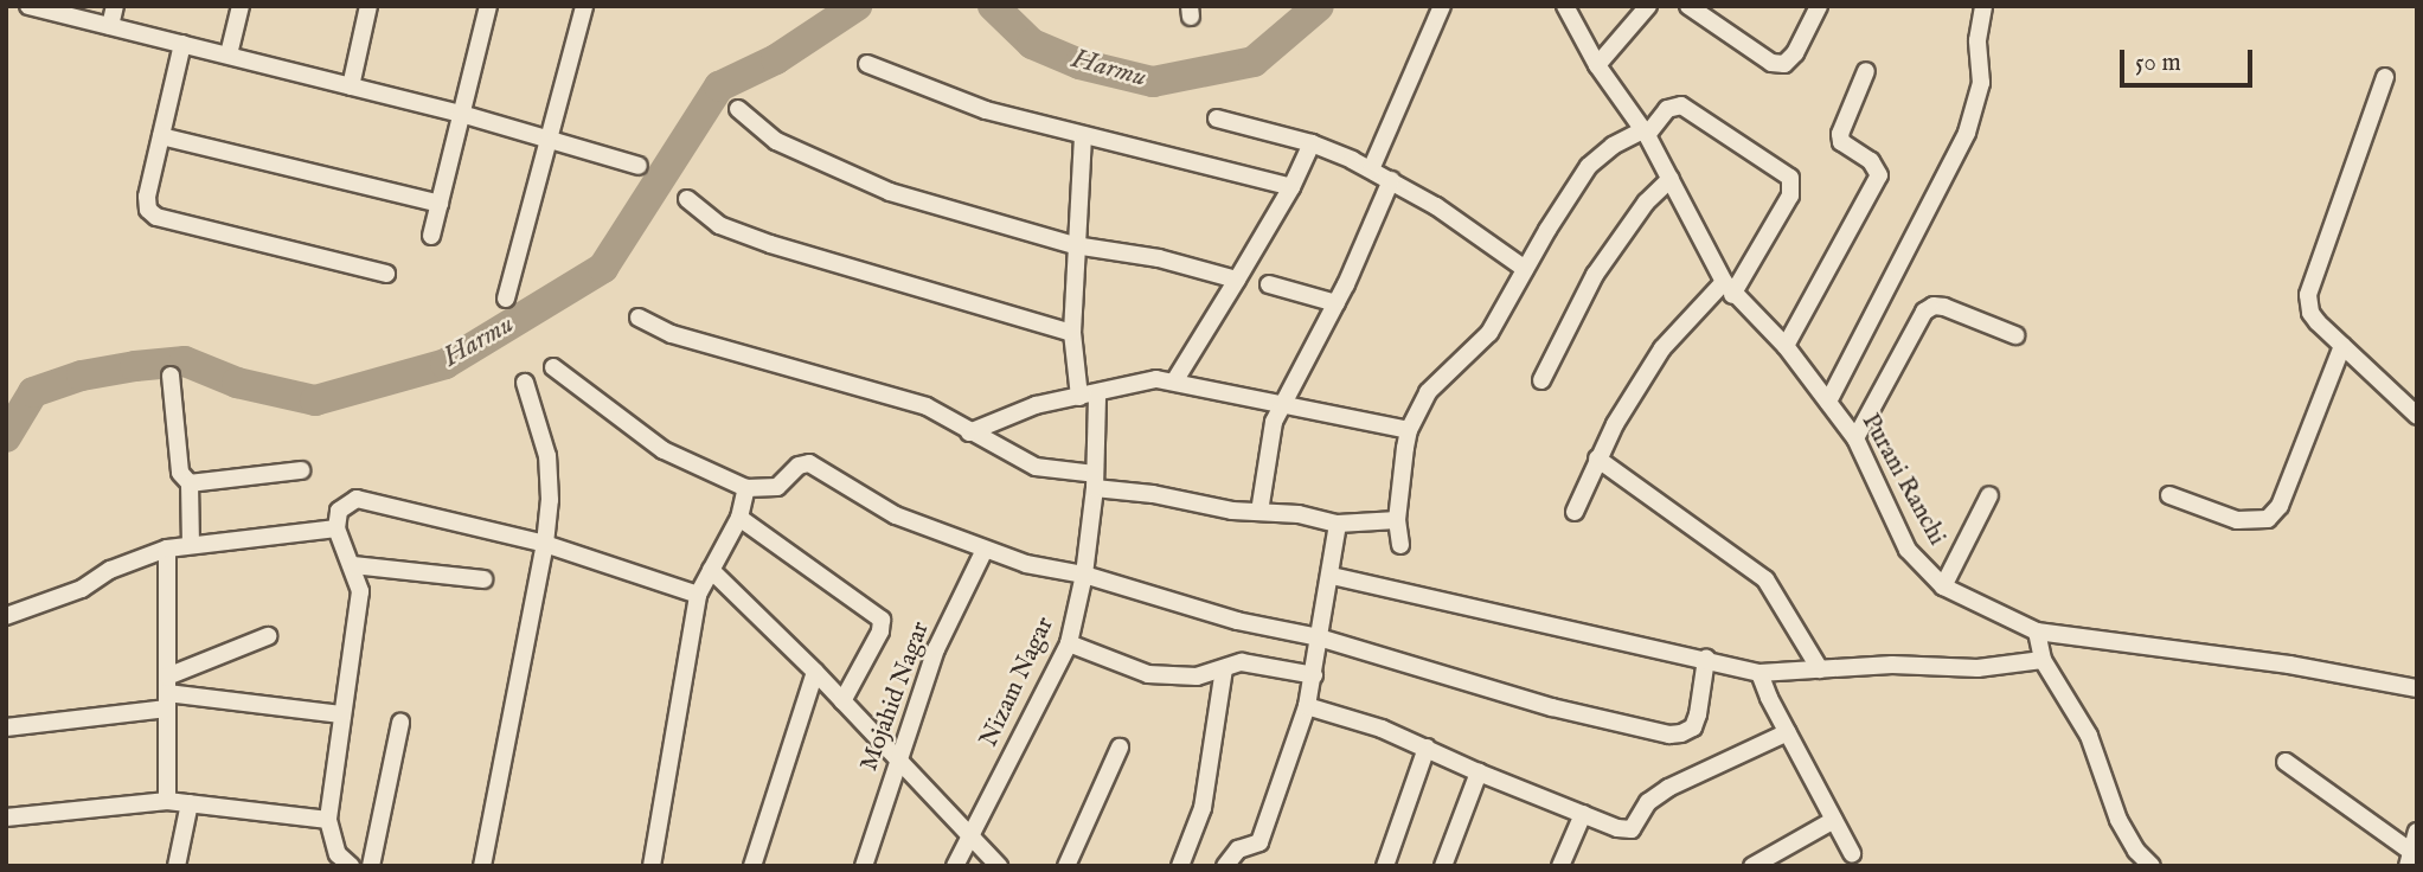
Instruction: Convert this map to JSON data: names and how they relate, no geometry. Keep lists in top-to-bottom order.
{
  "streets": {
    "street": ["Purani Ranchi", "Nizam Nagar", "Mojahid Nagar"]
  },
  "water": ["Harmu"],
  "scale_bar": "50 m"
}
